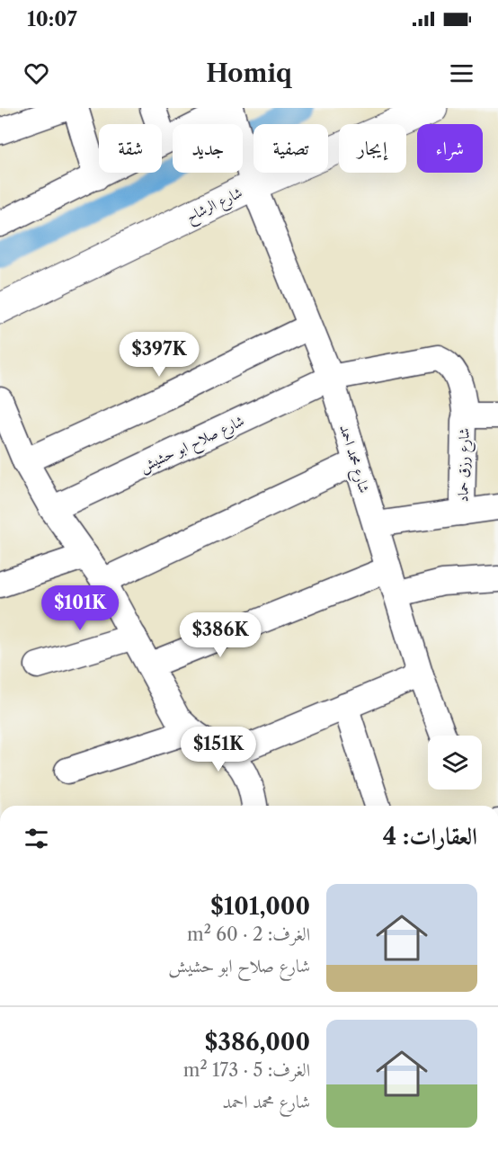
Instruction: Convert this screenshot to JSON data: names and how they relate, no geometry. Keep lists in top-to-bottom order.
{
  "streets": {
    "street": [
      "شارع الرشاح",
      "شارع صلاح ابو حشيش",
      "شارع محمد احمد",
      "شارع رزق حماد"
    ]
  },
  "crossings": [
    ["شارع الرشاح", "شارع محمد احمد"],
    ["شارع صلاح ابو حشيش", "شارع محمد احمد"],
    ["شارع صلاح ابو حشيش", "شارع رزق حماد"]
  ],
  "page": {
    "status": "10:07",
    "header": "Homiq",
    "chip": [
      "شراء",
      "إيجار",
      "تصفية",
      "جديد",
      "شقة"
    ],
    "price": [
      "$397K",
      "$101K",
      "$386K",
      "$151K"
    ],
    "heading": "العقارات: 4",
    "list": [
      {
        "name": "$101,000",
        "note": "الغرف: 2 · 60 m² · شارع صلاح ابو حشيش"
      },
      {
        "name": "$386,000",
        "note": "الغرف: 5 · 173 m² · شارع محمد احمد"
      }
    ]
  }
}
